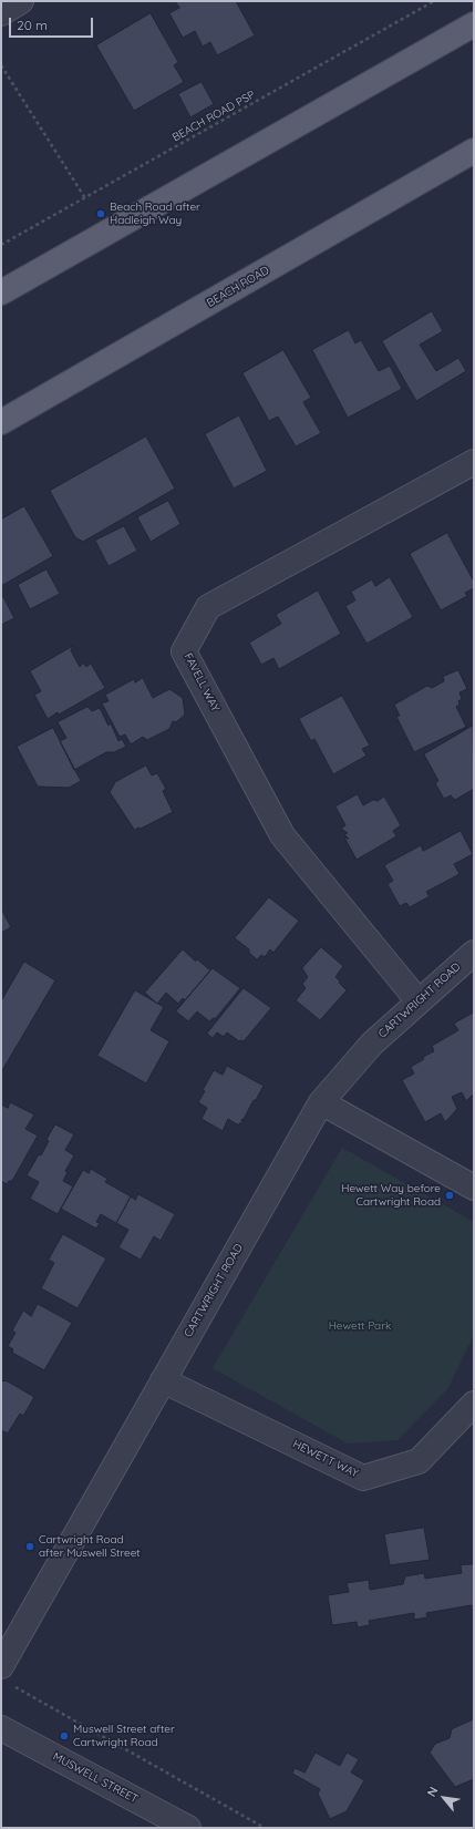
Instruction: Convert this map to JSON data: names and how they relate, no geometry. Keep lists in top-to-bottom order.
{
  "streets": {
    "main road": ["BEACH ROAD"],
    "street": [
      "FAVELL WAY",
      "CARTWRIGHT ROAD",
      "HEWETT WAY",
      "MUSWELL STREET"
    ],
    "path": ["BEACH ROAD PSP"]
  },
  "crossings": [
    ["FAVELL WAY", "CARTWRIGHT ROAD"],
    ["CARTWRIGHT ROAD", "HEWETT WAY"]
  ],
  "parks": ["Hewett Park"],
  "places": [
    "Beach Road after Hadleigh Way",
    "Hewett Way before Cartwright Road",
    "Cartwright Road after Muswell Street",
    "Muswell Street after Cartwright Road"
  ],
  "scale_bar": "20 m",
  "north": "top left"
}
